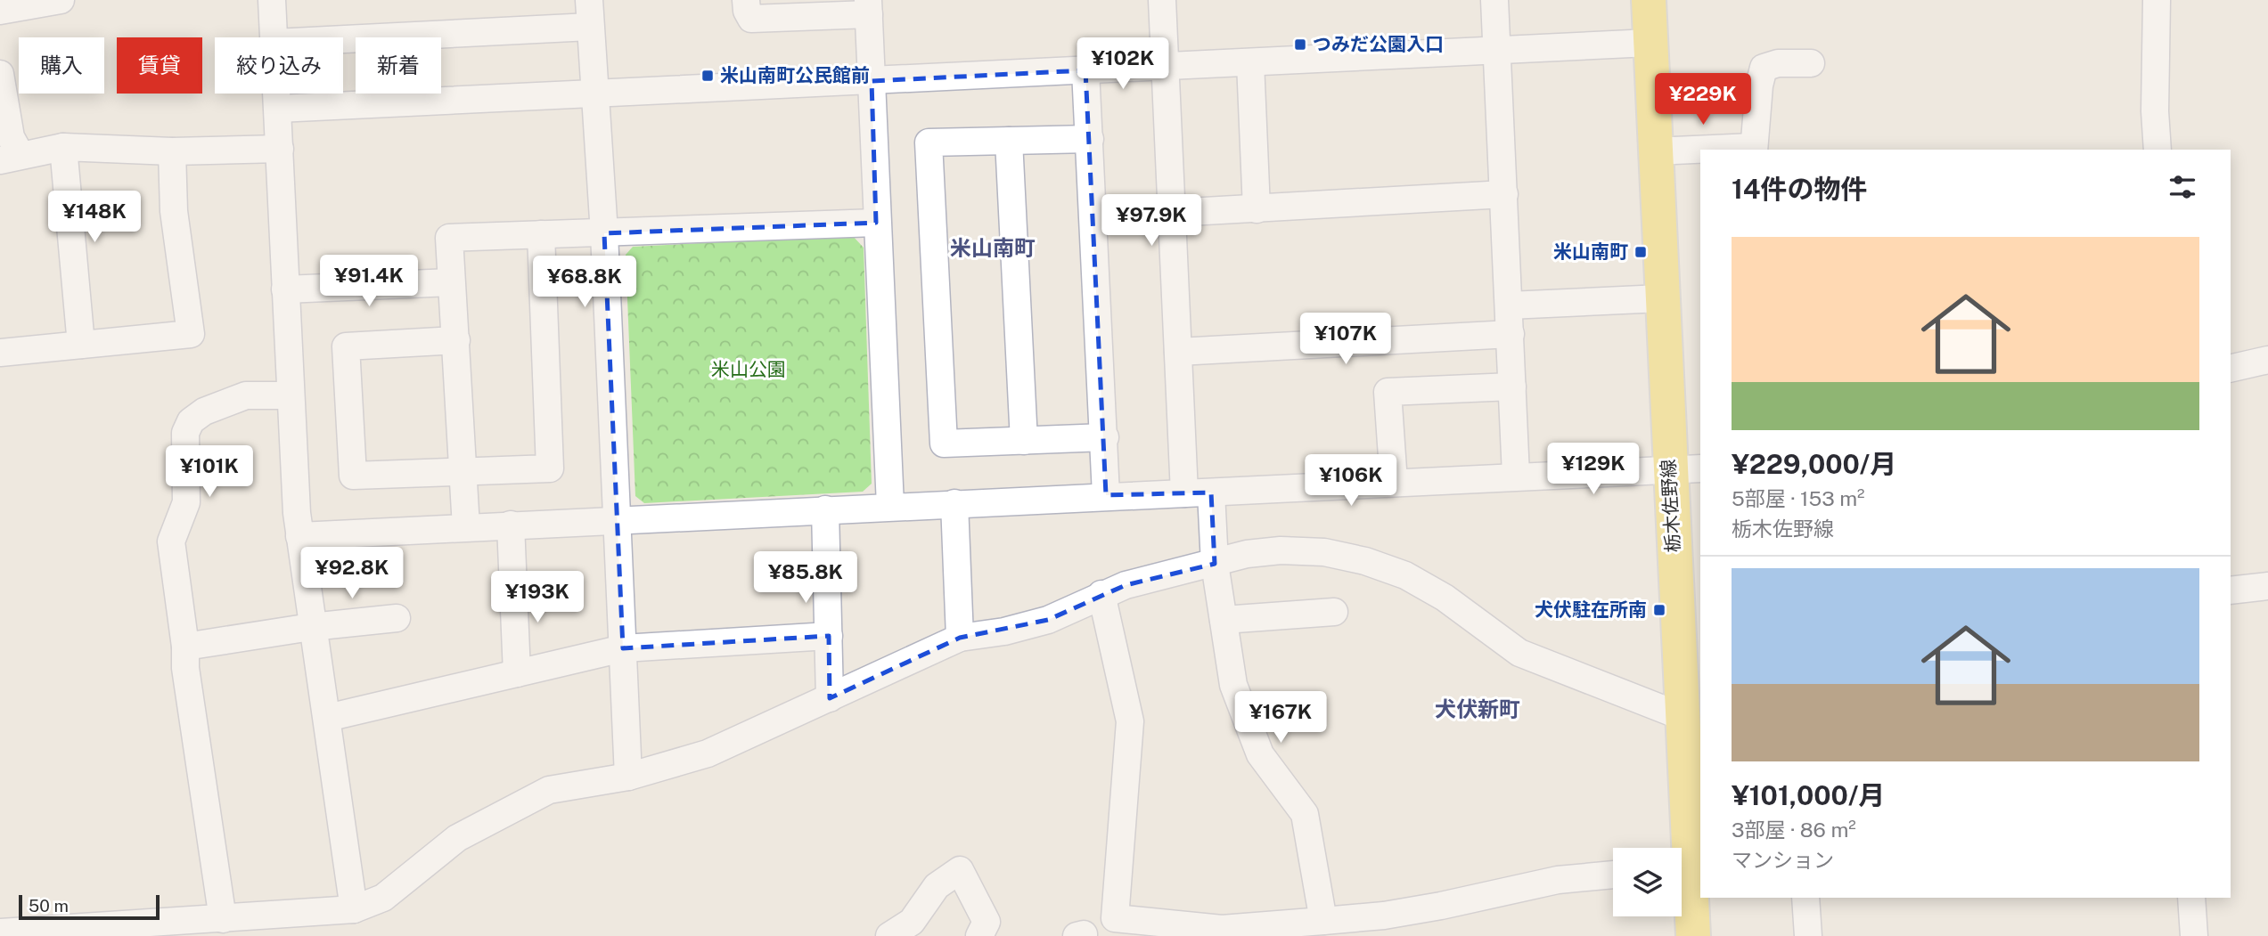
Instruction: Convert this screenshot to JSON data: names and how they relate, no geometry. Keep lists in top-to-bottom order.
{
  "streets": {
    "main road": ["栃木佐野線"]
  },
  "districts": ["米山南町", "犬伏新町"],
  "parks": ["米山公園"],
  "places": {
    "transit": [
      "つみだ公園入口",
      "米山南町公民館前",
      "米山南町",
      "犬伏駐在所南"
    ]
  },
  "scale_bar": "50 m",
  "page": {
    "price": [
      "¥102K",
      "¥229K",
      "¥148K",
      "¥97.9K",
      "¥91.4K",
      "¥68.8K",
      "¥107K",
      "¥129K",
      "¥101K",
      "¥106K",
      "¥92.8K",
      "¥85.8K",
      "¥193K",
      "¥167K"
    ],
    "chip": [
      "購入",
      "賃貸",
      "絞り込み",
      "新着"
    ],
    "heading": "14件の物件",
    "list": [
      {
        "name": "¥229,000/月",
        "note": "5部屋 · 153 m² · 栃木佐野線"
      },
      {
        "name": "¥101,000/月",
        "note": "3部屋 · 86 m² · マンション"
      }
    ],
    "scale": "50 m"
  }
}
